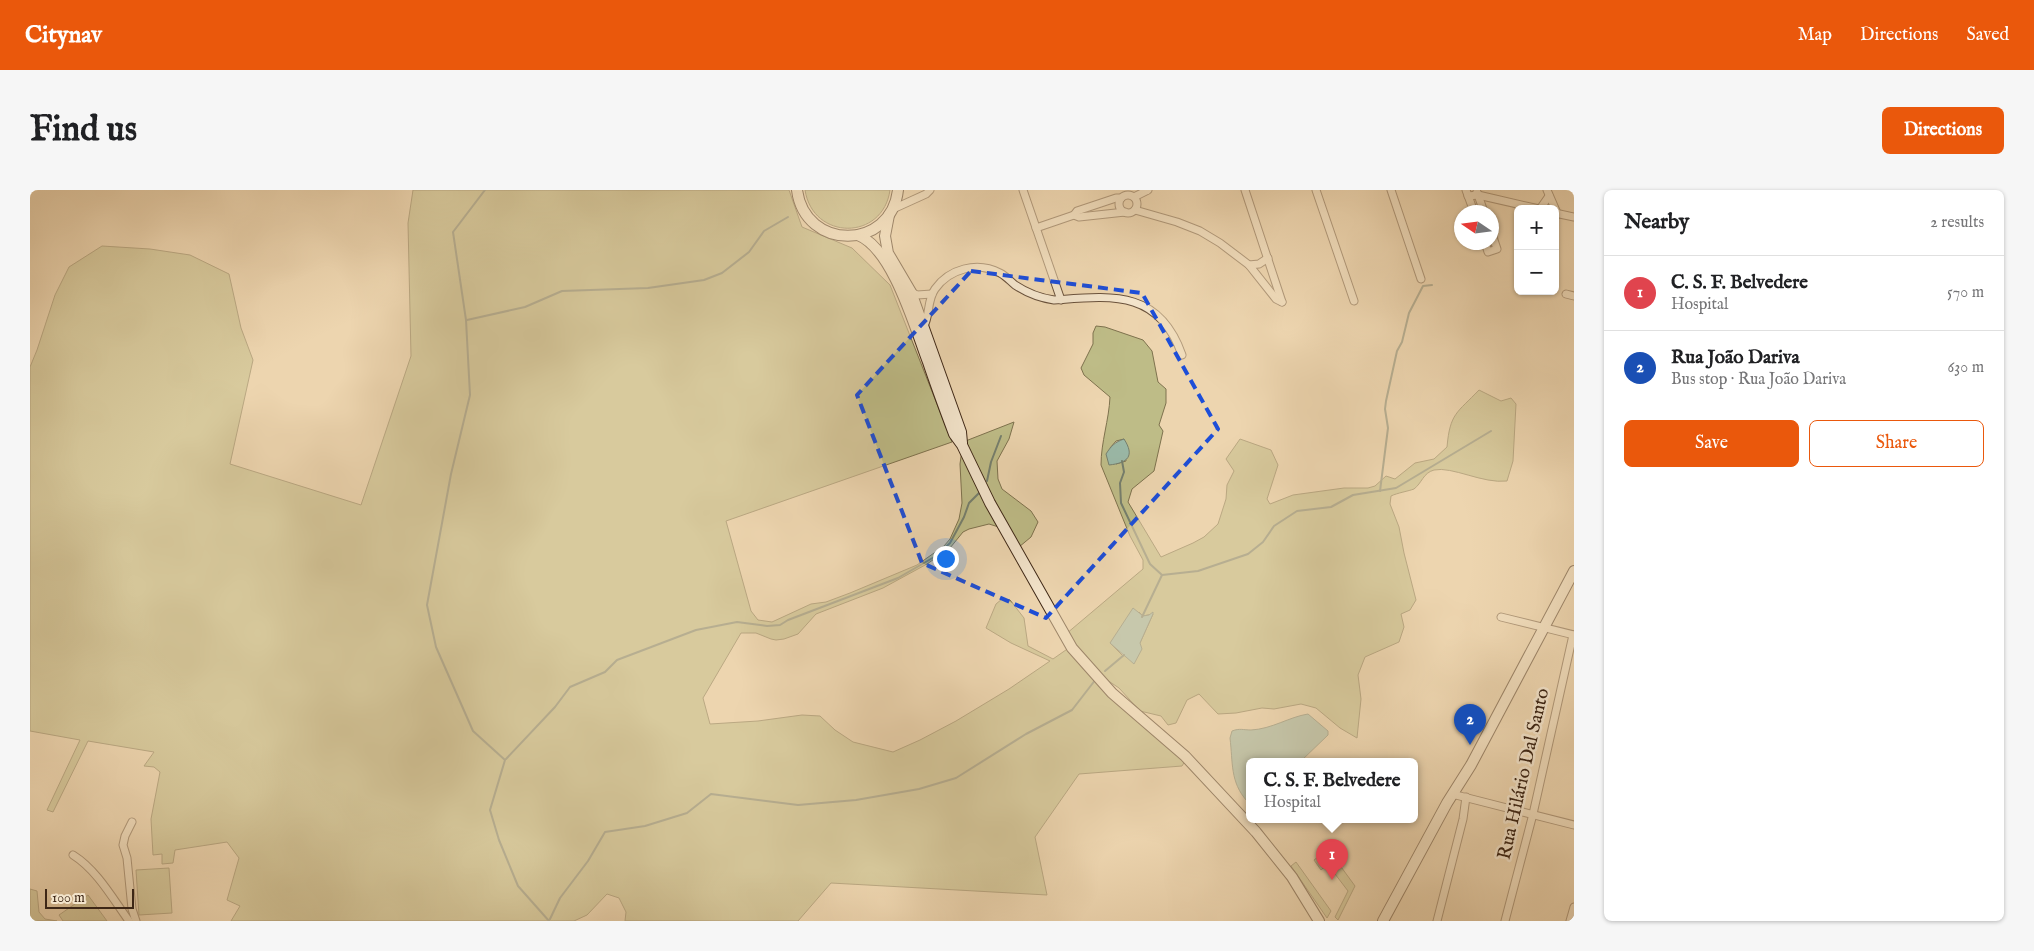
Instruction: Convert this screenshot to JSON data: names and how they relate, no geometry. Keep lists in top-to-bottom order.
{
  "streets": {
    "street": ["Rua Hilário Dal Santo"]
  },
  "scale_bar": "100 m",
  "north": "left",
  "page": {
    "header": "Citynav",
    "nav": ["Map", "Directions", "Saved"],
    "buttons": [
      "Directions",
      ["Save", "Share"]
    ],
    "title": "Find us",
    "heading": ["Nearby", "2 results"],
    "map_buttons": ["+", "−"],
    "list": [
      {
        "mark": "1",
        "name": "C. S. F. Belvedere",
        "note": "Hospital",
        "value": "570 m"
      },
      {
        "mark": "2",
        "name": "Rua João Dariva",
        "note": "Bus stop · Rua João Dariva",
        "value": "630 m"
      }
    ],
    "pins": ["2", "1"],
    "popup": ["C. S. F. Belvedere", "Hospital"],
    "scale": "100 m"
  }
}
